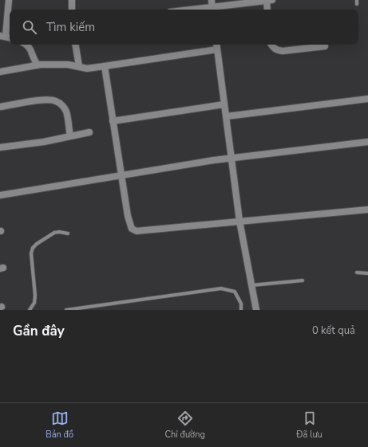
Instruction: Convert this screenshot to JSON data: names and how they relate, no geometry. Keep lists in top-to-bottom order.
{
  "page": {
    "search": "Tìm kiếm",
    "heading": ["Gần đây", "0 kết quả"],
    "nav": ["Bản đồ", "Chỉ đường", "Đã lưu"]
  }
}
